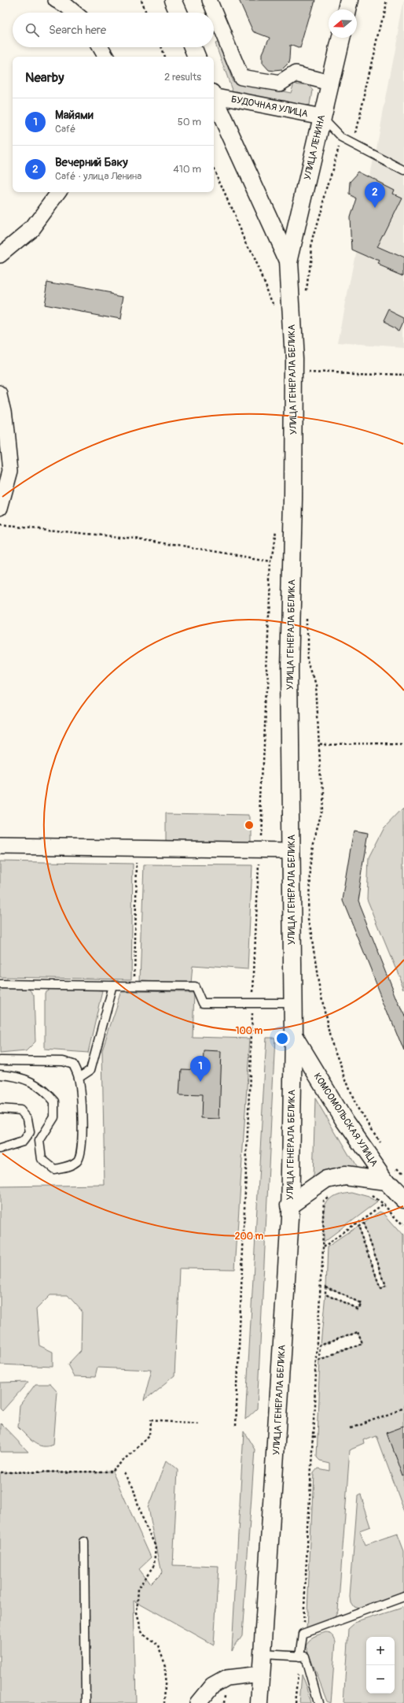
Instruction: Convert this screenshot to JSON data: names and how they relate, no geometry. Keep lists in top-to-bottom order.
{
  "streets": {
    "main road": ["УЛИЦА ЛЕНИНА", "УЛИЦА ГЕНЕРАЛА БЕЛИКА", "КОМСОМОЛЬСКАЯ УЛИЦА"],
    "street": ["БУДОЧНАЯ УЛИЦА"]
  },
  "crossings": [
    ["БУДОЧНАЯ УЛИЦА", "УЛИЦА ЛЕНИНА"],
    ["УЛИЦА ЛЕНИНА", "УЛИЦА ГЕНЕРАЛА БЕЛИКА"],
    ["УЛИЦА ГЕНЕРАЛА БЕЛИКА", "КОМСОМОЛЬСКАЯ УЛИЦА"]
  ],
  "north": "left",
  "page": {
    "search": "Search here",
    "heading": ["Nearby", "2 results"],
    "list": [
      {
        "mark": "1",
        "name": "Майями",
        "note": "Café",
        "value": "50 m"
      },
      {
        "mark": "2",
        "name": "Вечерний Баку",
        "note": "Café · улица Ленина",
        "value": "410 m"
      }
    ],
    "pins": ["2", "1"],
    "map_buttons": ["+", "−"]
  },
  "rings": ["100 m", "200 m"]
}
